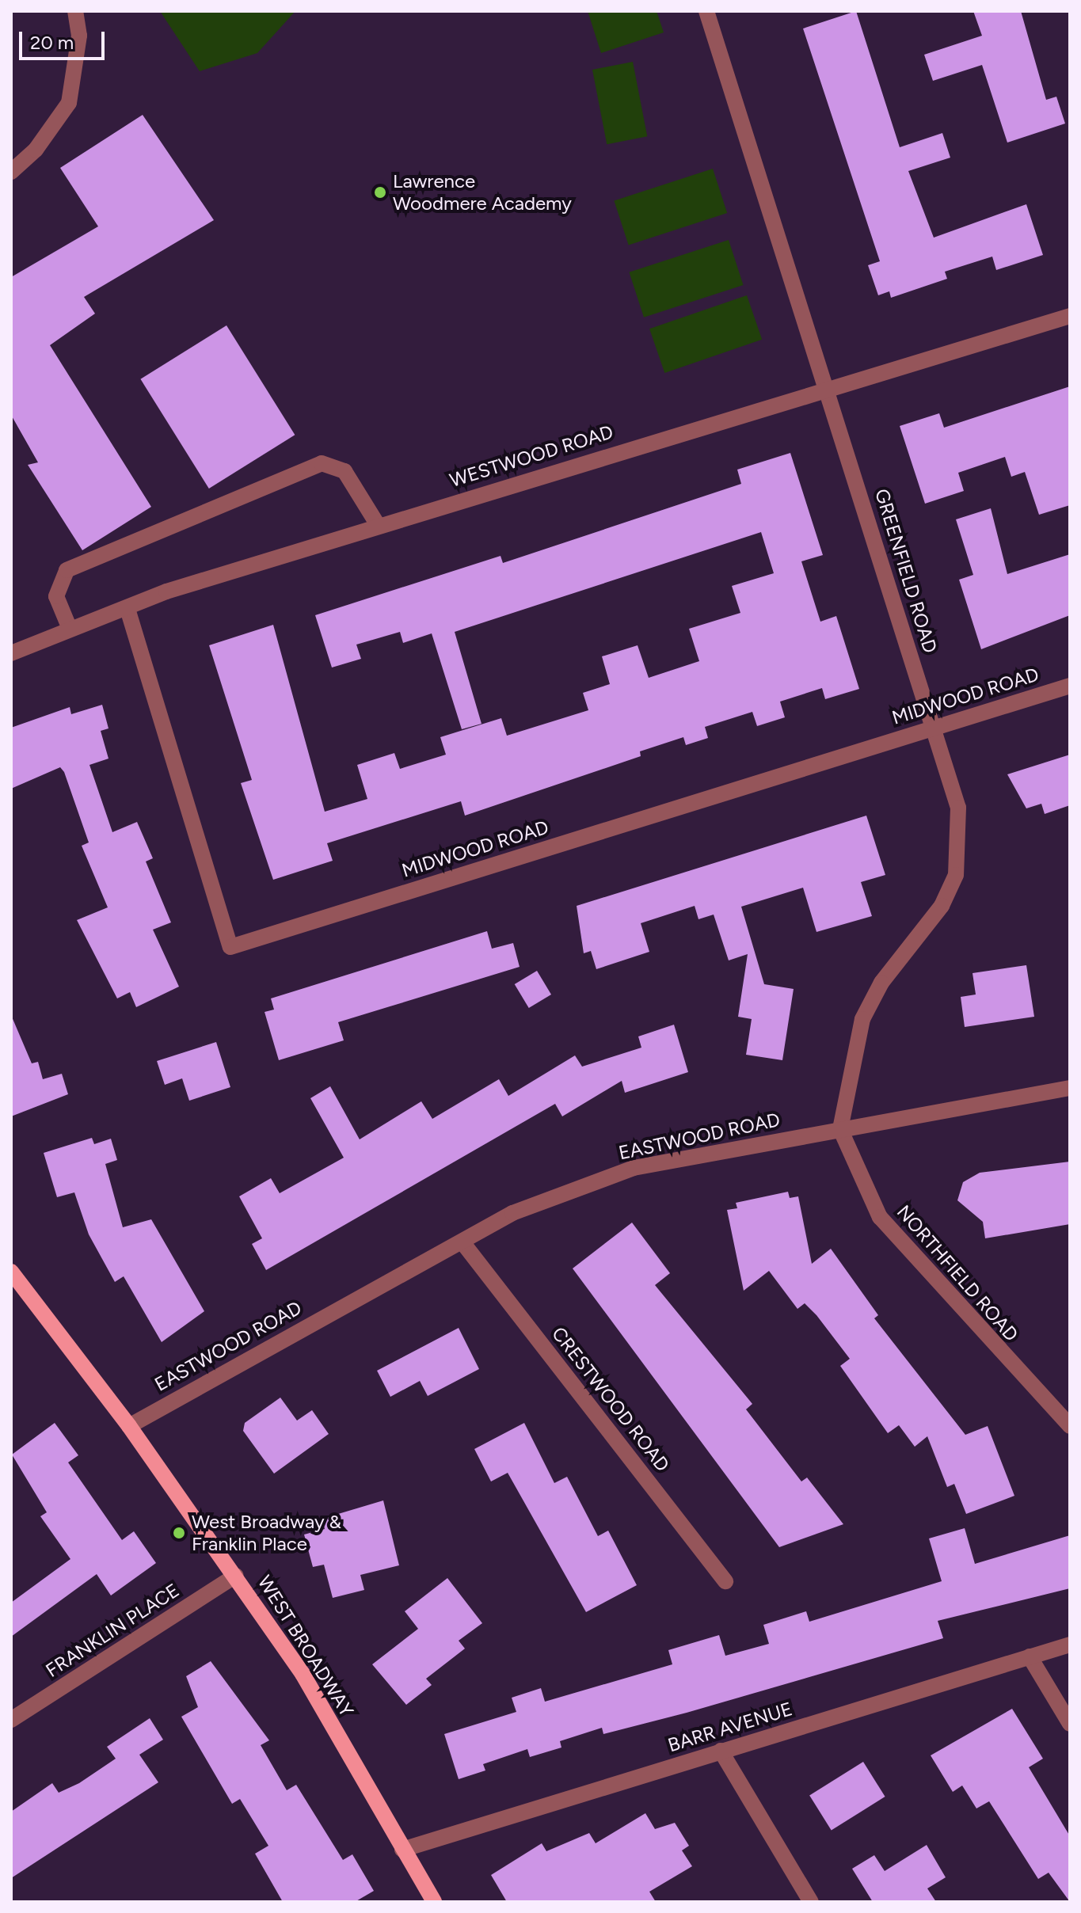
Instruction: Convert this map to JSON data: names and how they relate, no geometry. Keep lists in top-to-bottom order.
{
  "streets": {
    "main road": ["WEST BROADWAY"],
    "street": [
      "WESTWOOD ROAD",
      "GREENFIELD ROAD",
      "MIDWOOD ROAD",
      "EASTWOOD ROAD",
      "NORTHFIELD ROAD",
      "CRESTWOOD ROAD",
      "FRANKLIN PLACE",
      "BARR AVENUE"
    ]
  },
  "crossings": [
    ["WESTWOOD ROAD", "GREENFIELD ROAD"],
    ["WESTWOOD ROAD", "MIDWOOD ROAD"],
    ["GREENFIELD ROAD", "MIDWOOD ROAD"],
    ["GREENFIELD ROAD", "EASTWOOD ROAD"],
    ["GREENFIELD ROAD", "NORTHFIELD ROAD"],
    ["EASTWOOD ROAD", "NORTHFIELD ROAD"],
    ["EASTWOOD ROAD", "CRESTWOOD ROAD"],
    ["EASTWOOD ROAD", "WEST BROADWAY"],
    ["FRANKLIN PLACE", "WEST BROADWAY"],
    ["WEST BROADWAY", "BARR AVENUE"]
  ],
  "places": ["Lawrence Woodmere Academy", "West Broadway & Franklin Place"],
  "scale_bar": "20 m"
}
